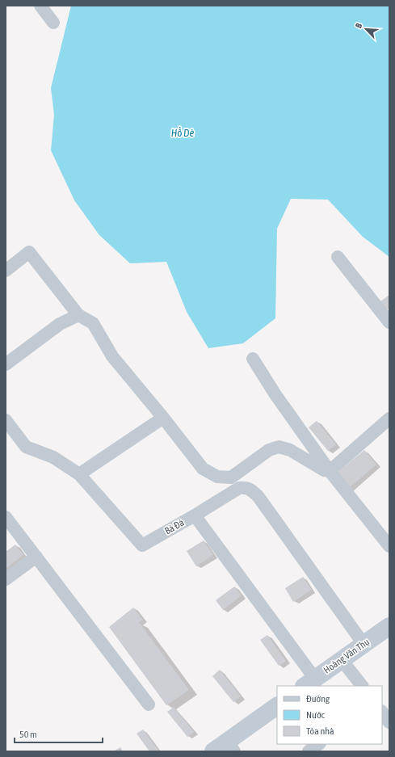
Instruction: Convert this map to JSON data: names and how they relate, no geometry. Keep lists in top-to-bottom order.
{
  "streets": {
    "main road": ["Hoàng Văn Thụ"],
    "street": ["Bà Đà"]
  },
  "crossings": [
    ["Bà Đà", "Hoàng Văn Thụ"]
  ],
  "water": ["Hồ Dè"],
  "legend": ["Đường", "Nước", "Tòa nhà"],
  "scale_bar": "50 m",
  "north": "top left"
}
